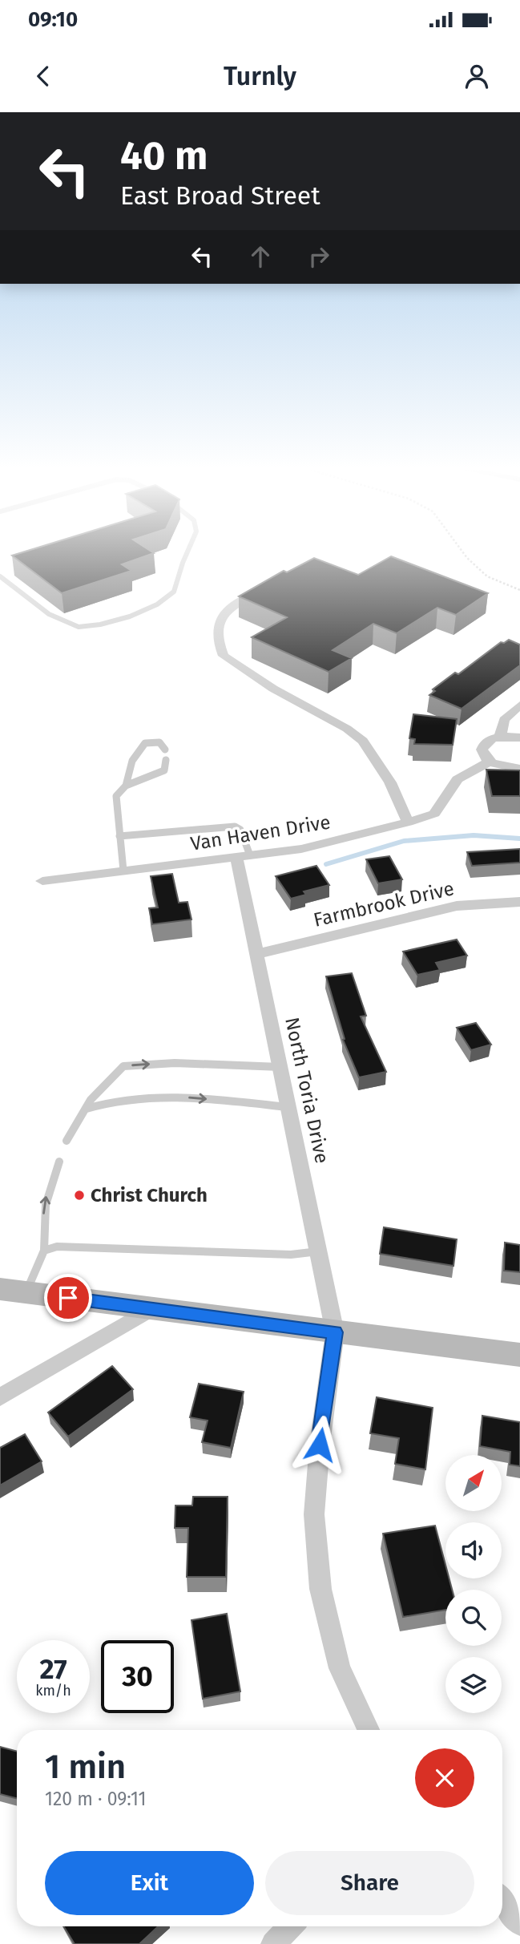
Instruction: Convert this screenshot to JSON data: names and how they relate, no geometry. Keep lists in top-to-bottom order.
{
  "streets": {
    "street": ["Van Haven Drive", "Farmbrook Drive", "North Toria Drive"]
  },
  "crossings": [
    ["Van Haven Drive", "North Toria Drive"],
    ["Farmbrook Drive", "North Toria Drive"]
  ],
  "places": ["Christ Church"],
  "north": "top right",
  "page": {
    "status": "09:10",
    "header": "Turnly",
    "turn": ["40 m", "East Broad Street"],
    "speed": "27 km/h",
    "limit": "30",
    "heading": ["1 min", "120 m · 09:11"],
    "buttons": ["Exit", "Share"]
  }
}
